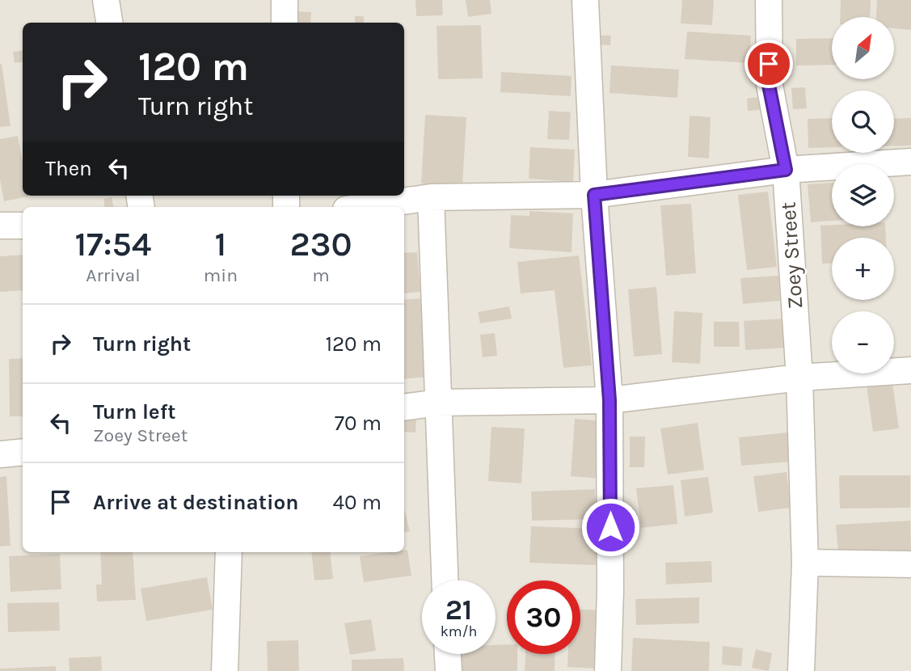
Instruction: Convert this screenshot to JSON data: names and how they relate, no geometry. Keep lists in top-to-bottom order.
{
  "streets": {
    "street": ["Zoey Street"]
  },
  "north": "top right",
  "page": {
    "map_buttons": ["+", "−"],
    "turn": ["120 m", "Turn right"],
    "then": "Then",
    "eta": [
      "17:54",
      "Arrival",
      "1",
      "min",
      "230",
      "m"
    ],
    "list": [
      {
        "name": "Turn right",
        "value": "120 m"
      },
      {
        "name": "Turn left",
        "note": "Zoey Street",
        "value": "70 m"
      },
      {
        "name": "Arrive at destination",
        "value": "40 m"
      }
    ],
    "speed": "21 km/h",
    "limit": "30"
  }
}
